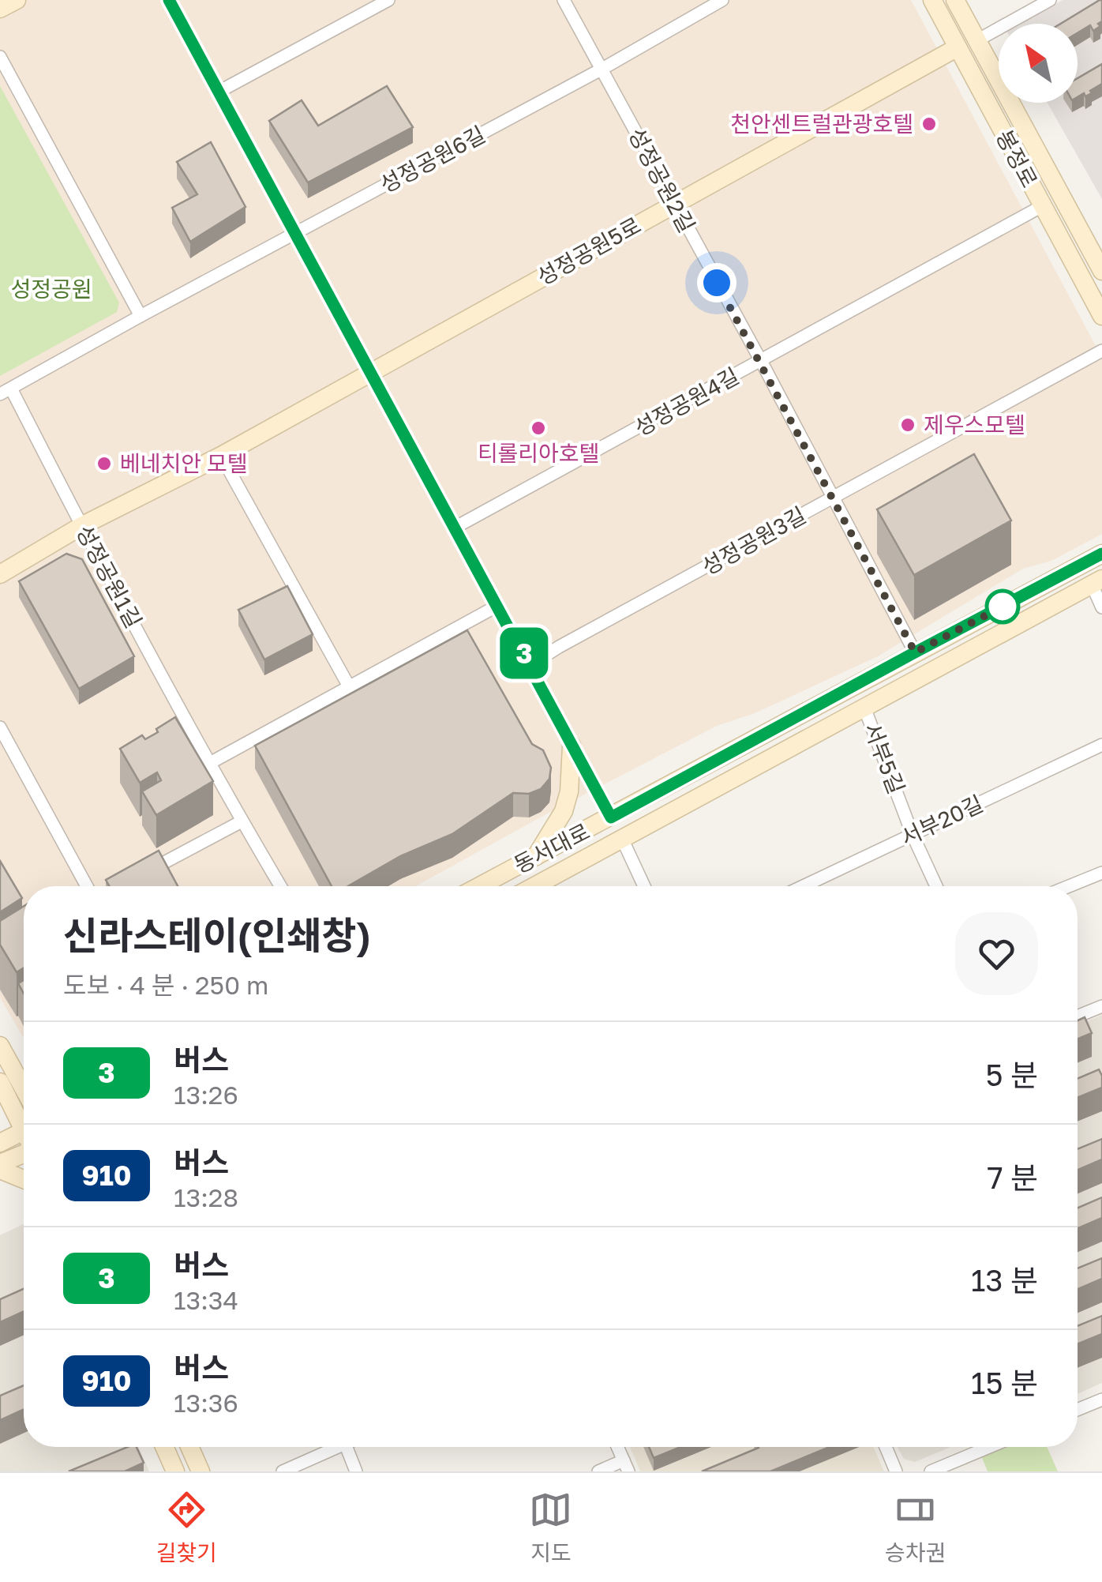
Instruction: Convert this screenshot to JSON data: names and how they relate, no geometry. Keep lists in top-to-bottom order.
{
  "streets": {
    "street": [
      "봉정로",
      "성정공원6길",
      "성정공원2길",
      "성정공원5로",
      "성정공원4길",
      "성정공원3길",
      "성정공원1길",
      "서부5길",
      "서부20길",
      "동서대로"
    ]
  },
  "crossings": [
    ["봉정로", "성정공원5로"],
    ["봉정로", "성정공원4길"],
    ["성정공원6길", "성정공원2길"],
    ["성정공원6길", "성정공원1길"],
    ["성정공원2길", "성정공원5로"],
    ["성정공원2길", "성정공원4길"],
    ["성정공원2길", "성정공원3길"],
    ["성정공원2길", "동서대로"],
    ["성정공원5로", "성정공원1길"],
    ["서부5길", "서부20길"],
    ["서부5길", "동서대로"]
  ],
  "parks": ["성정공원"],
  "places": [
    "천안센트럴관광호텔",
    "제우스모텔",
    "티롤리아호텔",
    "베네치안 모텔"
  ],
  "lines": ["bus line 3"],
  "north": "top left",
  "page": {
    "on_map": "3",
    "heading": ["신라스테이(인쇄창)", "도보 · 4 분 · 250 m"],
    "list": [
      {
        "mark": "3",
        "name": "버스",
        "note": "13:26",
        "value": "5 분"
      },
      {
        "mark": "910",
        "name": "버스",
        "note": "13:28",
        "value": "7 분"
      },
      {
        "mark": "3",
        "name": "버스",
        "note": "13:34",
        "value": "13 분"
      },
      {
        "mark": "910",
        "name": "버스",
        "note": "13:36",
        "value": "15 분"
      }
    ],
    "tabs": ["길찾기", "지도", "승차권"]
  }
}
